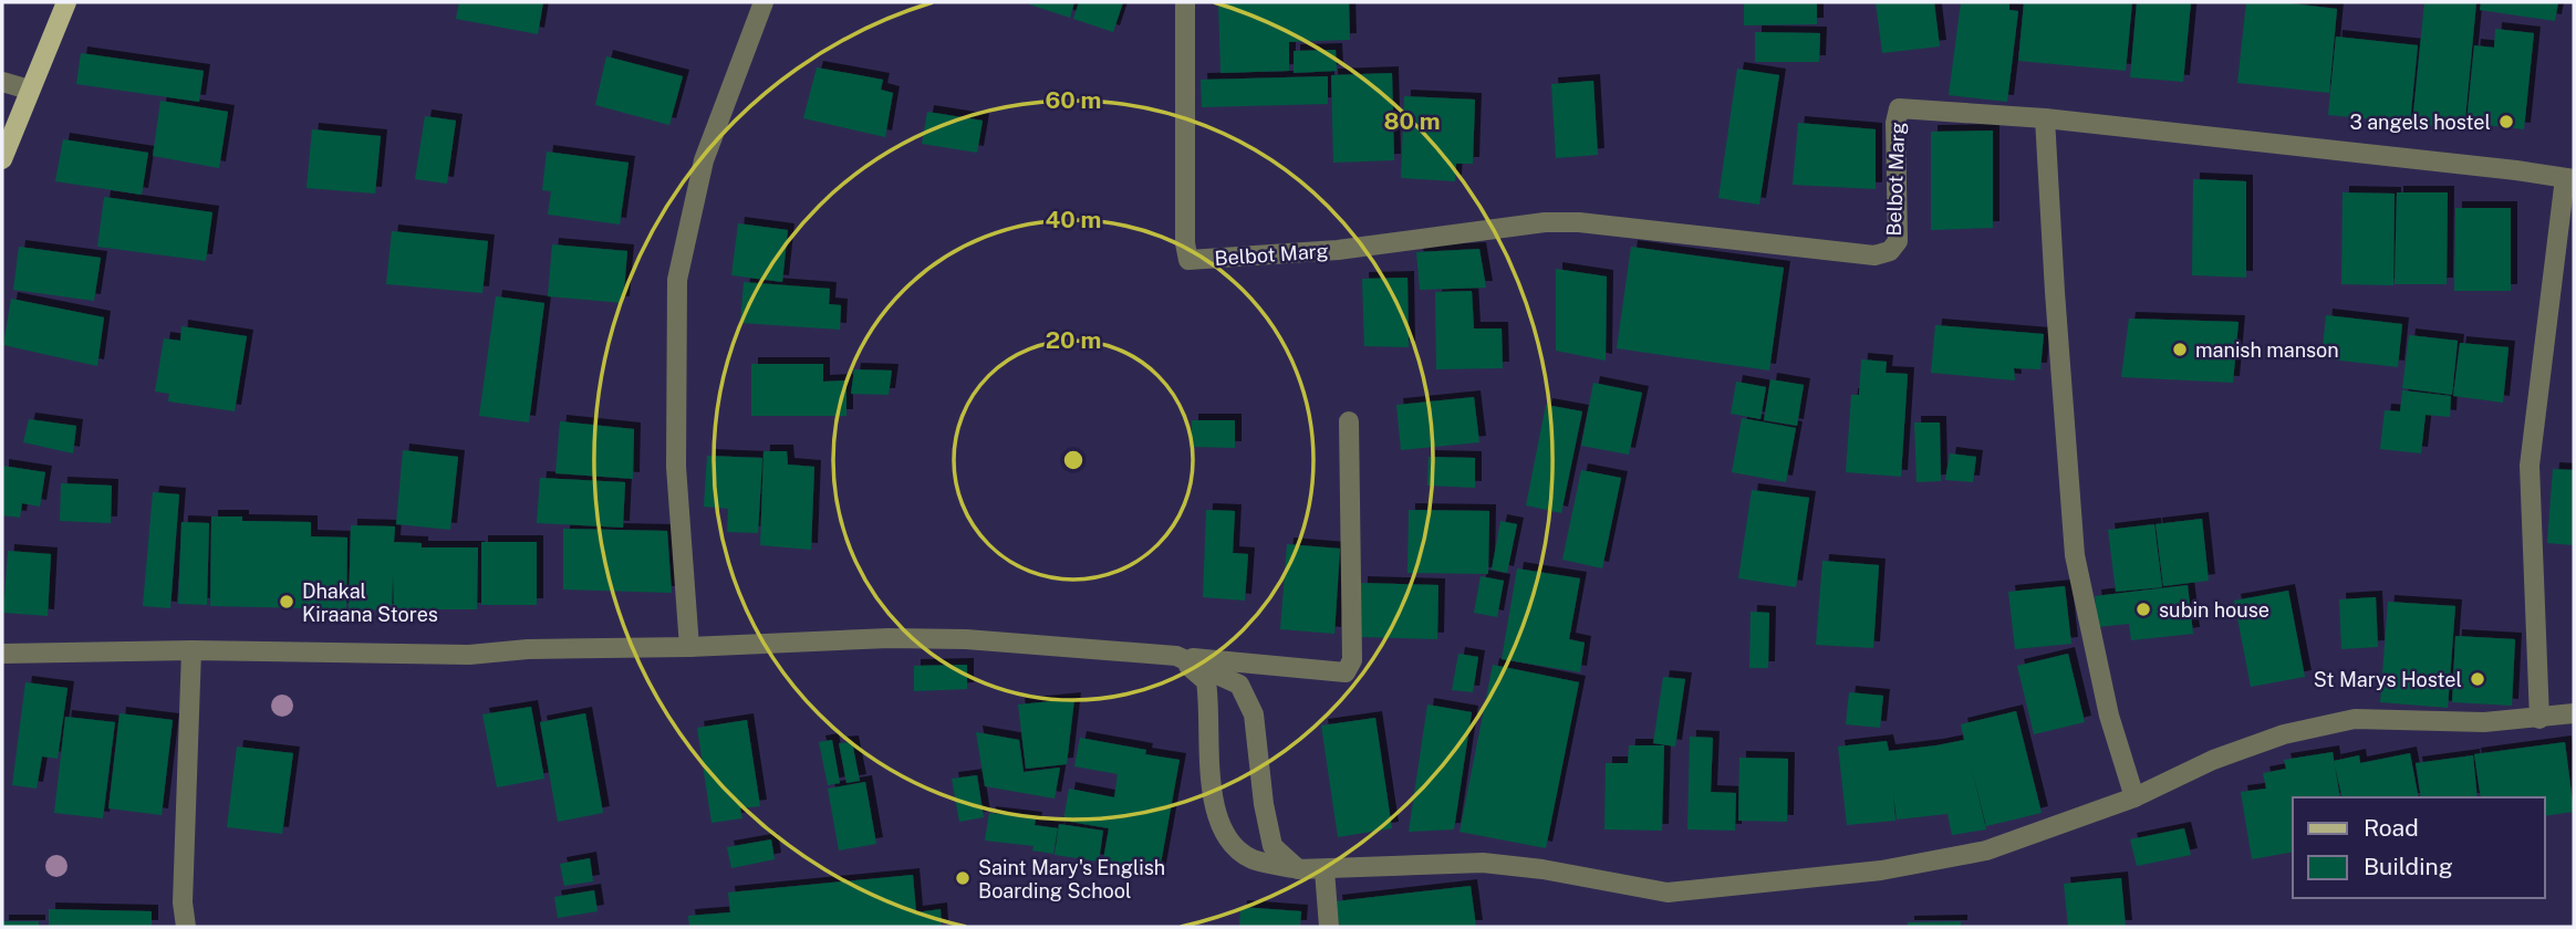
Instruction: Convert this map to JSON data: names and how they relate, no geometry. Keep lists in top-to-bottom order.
{
  "streets": {
    "street": ["Belbot Marg"]
  },
  "places": [
    "3 angels hostel",
    "manish manson",
    "Dhakal Kiraana Stores",
    "subin house",
    "St Marys Hostel",
    "Saint Mary's English Boarding School"
  ],
  "legend": ["Road", "Building"],
  "rings": [
    "60 m",
    "80 m",
    "40 m",
    "20 m"
  ]
}
